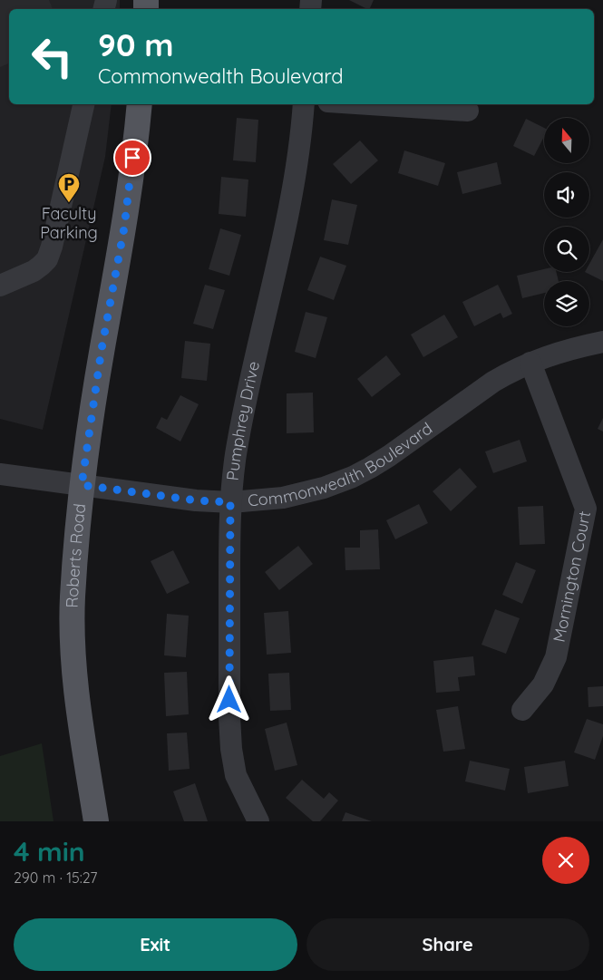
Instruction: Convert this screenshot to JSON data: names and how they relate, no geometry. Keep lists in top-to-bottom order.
{
  "streets": {
    "main road": ["Roberts Road"],
    "street": ["Pumphrey Drive", "Commonwealth Boulevard", "Mornington Court"]
  },
  "crossings": [
    ["Pumphrey Drive", "Commonwealth Boulevard"],
    ["Commonwealth Boulevard", "Roberts Road"],
    ["Commonwealth Boulevard", "Mornington Court"]
  ],
  "places": {
    "parking": ["Faculty Parking"]
  },
  "north": "top",
  "page": {
    "turn": ["90 m", "Commonwealth Boulevard"],
    "heading": ["4 min", "290 m · 15:27"],
    "buttons": ["Exit", "Share"]
  }
}
